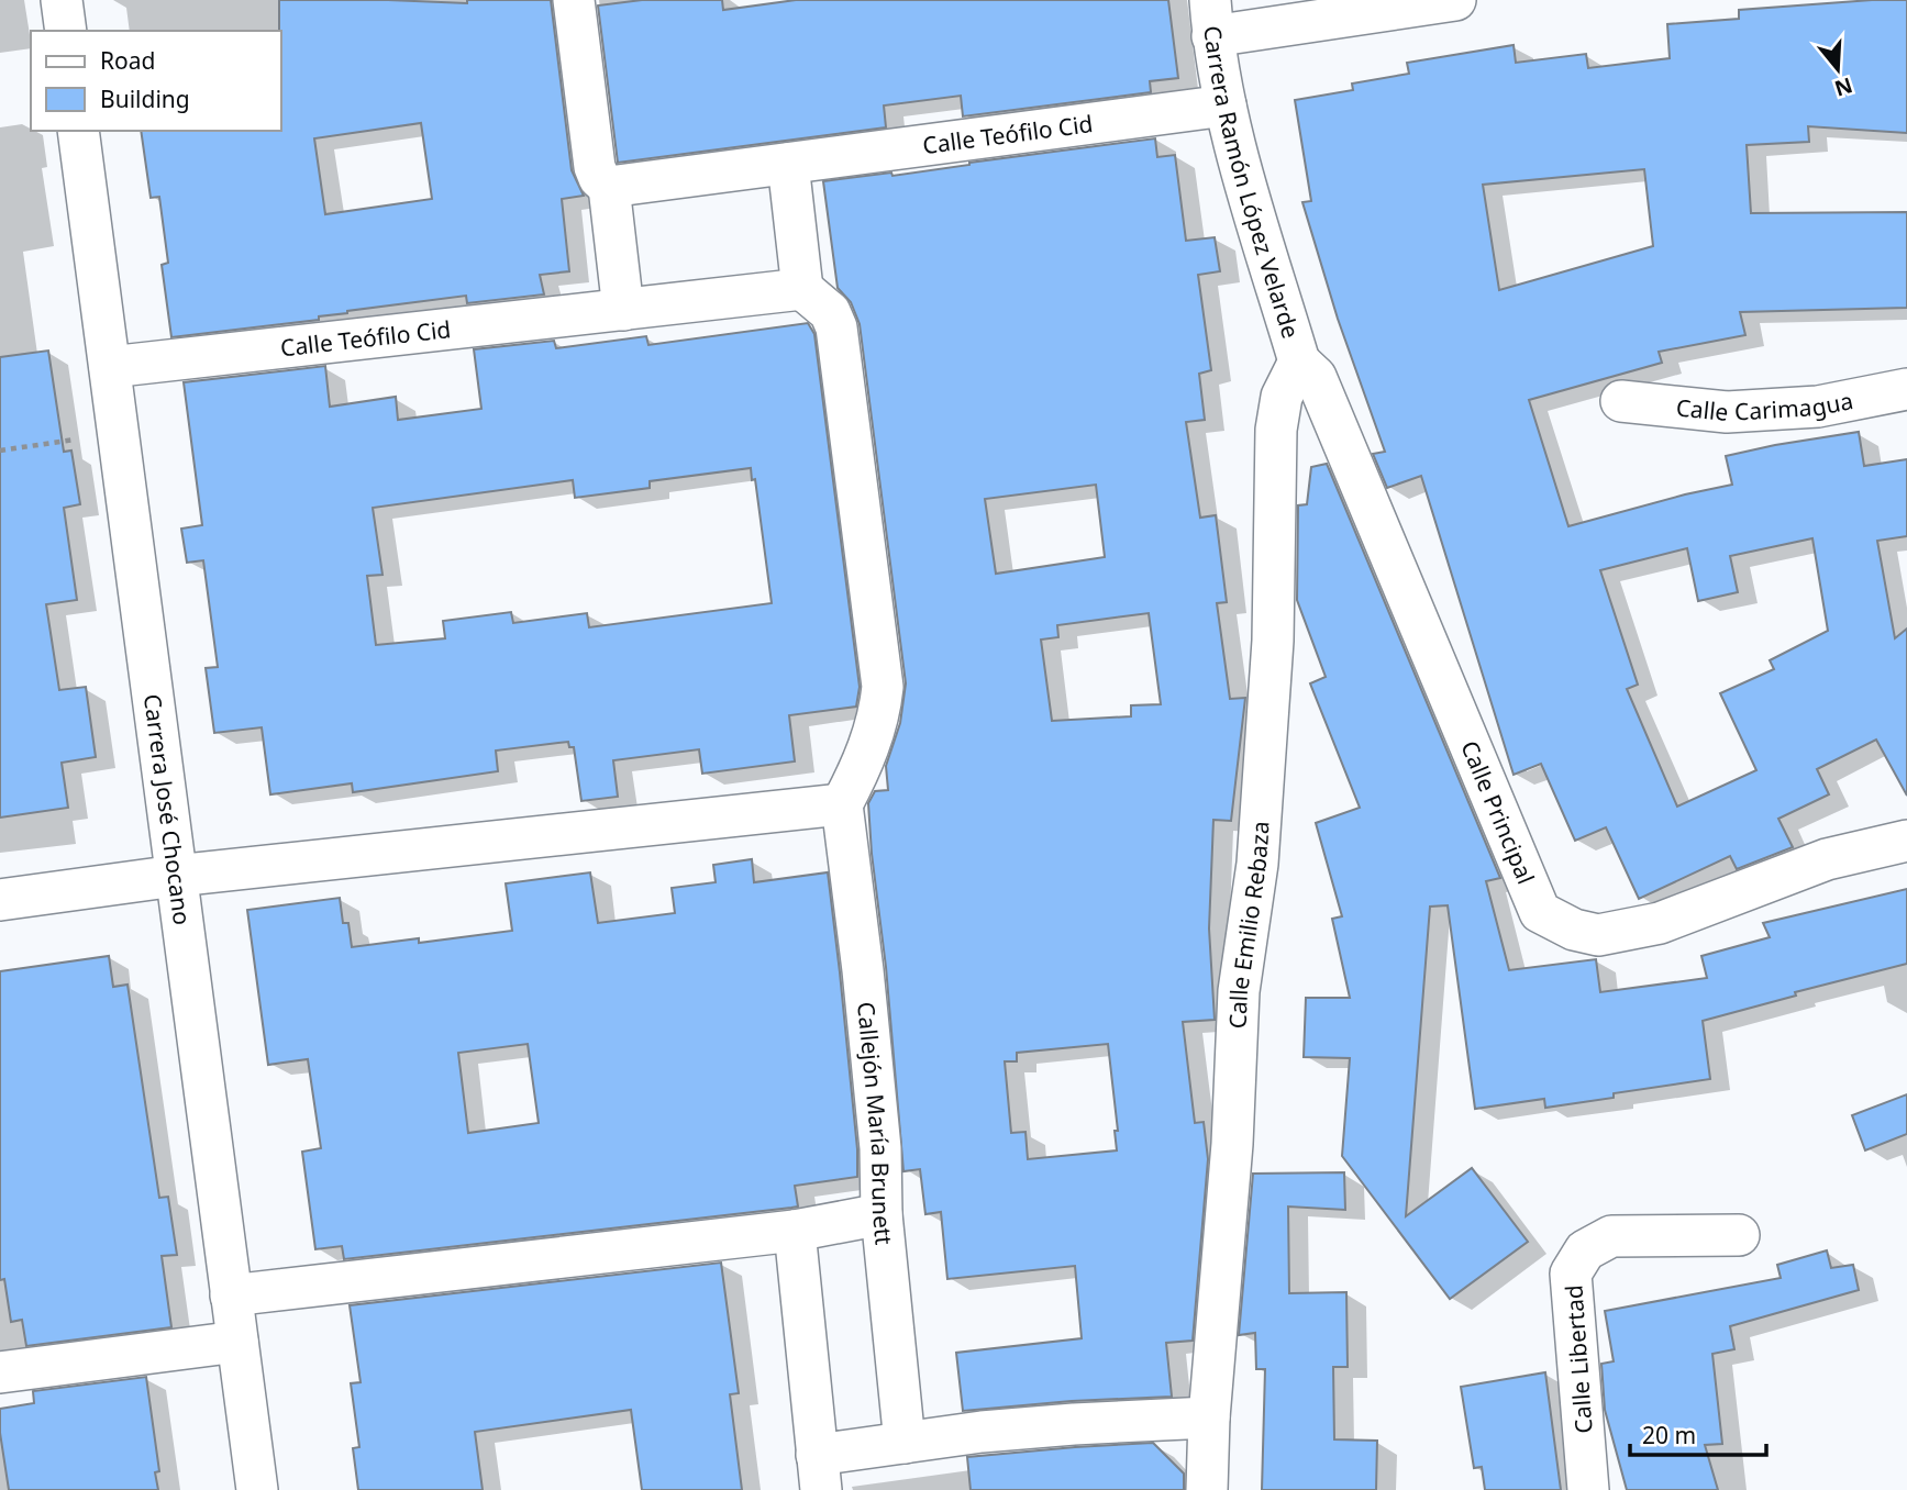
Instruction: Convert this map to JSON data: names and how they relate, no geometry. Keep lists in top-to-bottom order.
{
  "streets": {
    "street": [
      "Calle Teófilo Cid",
      "Carrera Ramón López Velarde",
      "Calle Carimagua",
      "Carrera José Chocano",
      "Calle Principal",
      "Calle Emilio Rebaza",
      "Callejón María Brunett",
      "Calle Libertad"
    ]
  },
  "crossings": [
    ["Calle Teófilo Cid", "Carrera Ramón López Velarde"],
    ["Calle Teófilo Cid", "Carrera José Chocano"],
    ["Carrera Ramón López Velarde", "Calle Principal"],
    ["Carrera Ramón López Velarde", "Calle Emilio Rebaza"],
    ["Calle Principal", "Calle Emilio Rebaza"]
  ],
  "legend": ["Road", "Building"],
  "scale_bar": "20 m",
  "north": "bottom"
}
